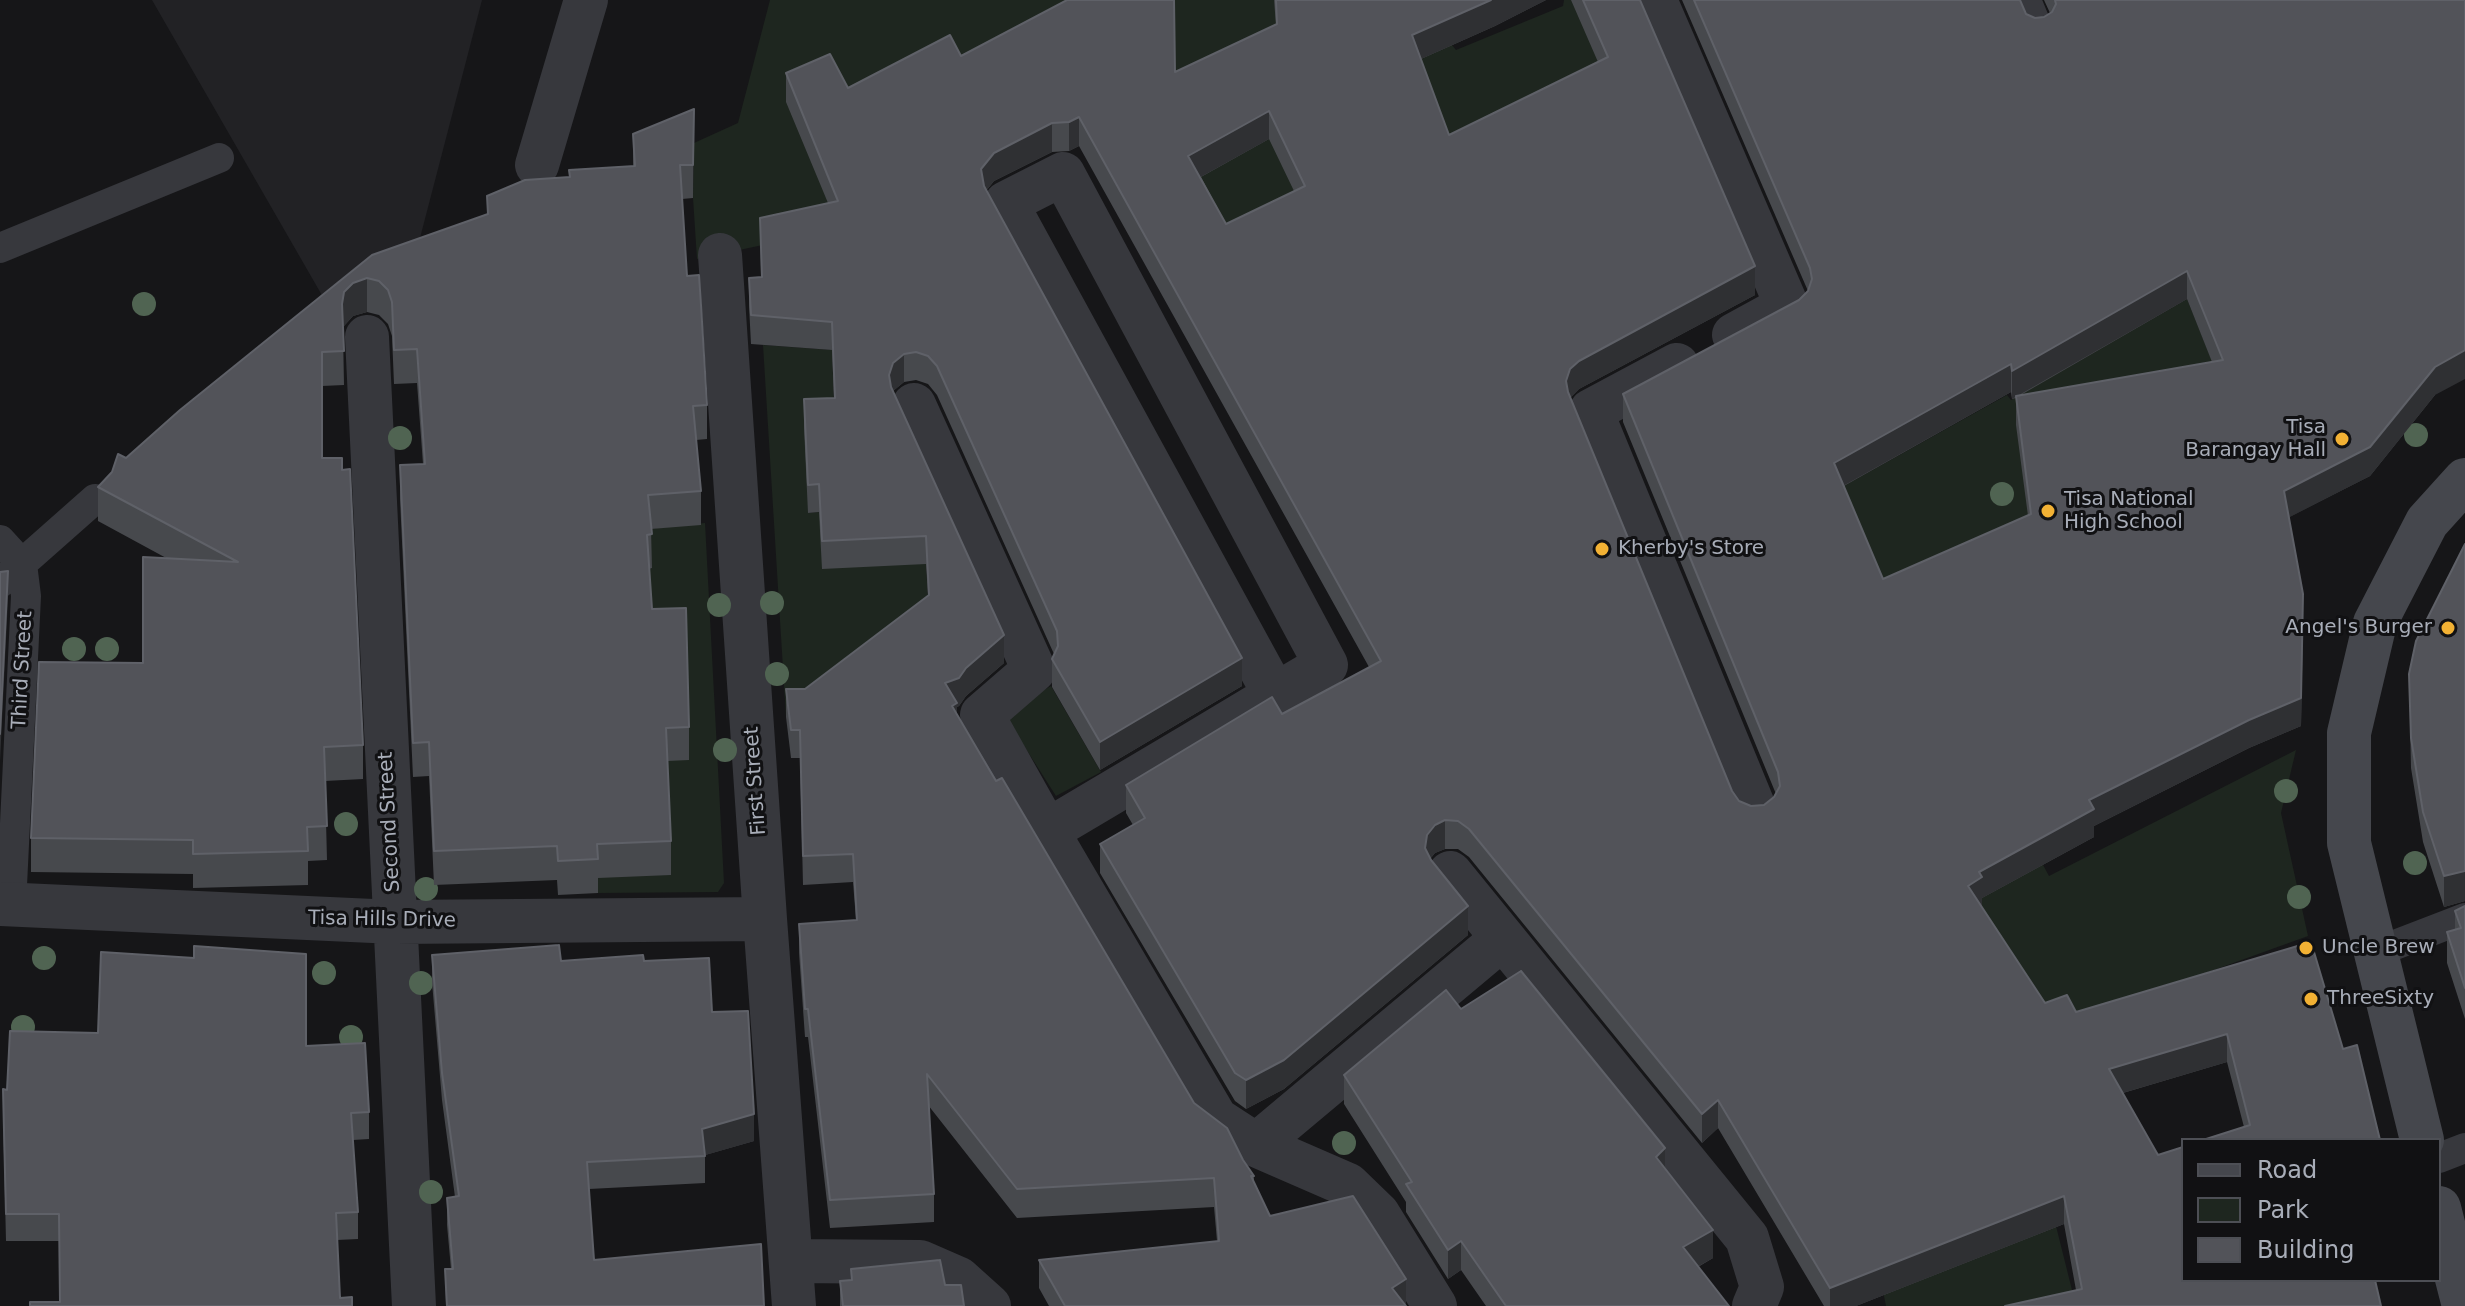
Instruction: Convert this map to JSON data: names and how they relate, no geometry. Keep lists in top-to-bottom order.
{
  "streets": {
    "street": ["First Street", "Second Street", "Tisa Hills Drive"],
    "lane": ["Third Street"]
  },
  "crossings": [
    ["Third Street", "Tisa Hills Drive"],
    ["First Street", "Tisa Hills Drive"],
    ["Second Street", "Tisa Hills Drive"]
  ],
  "places": [
    "Tisa Barangay Hall",
    "Tisa National High School",
    "Kherby's Store",
    "Angel's Burger",
    "Uncle Brew",
    "ThreeSixty"
  ],
  "legend": ["Road", "Park", "Building"]
}
